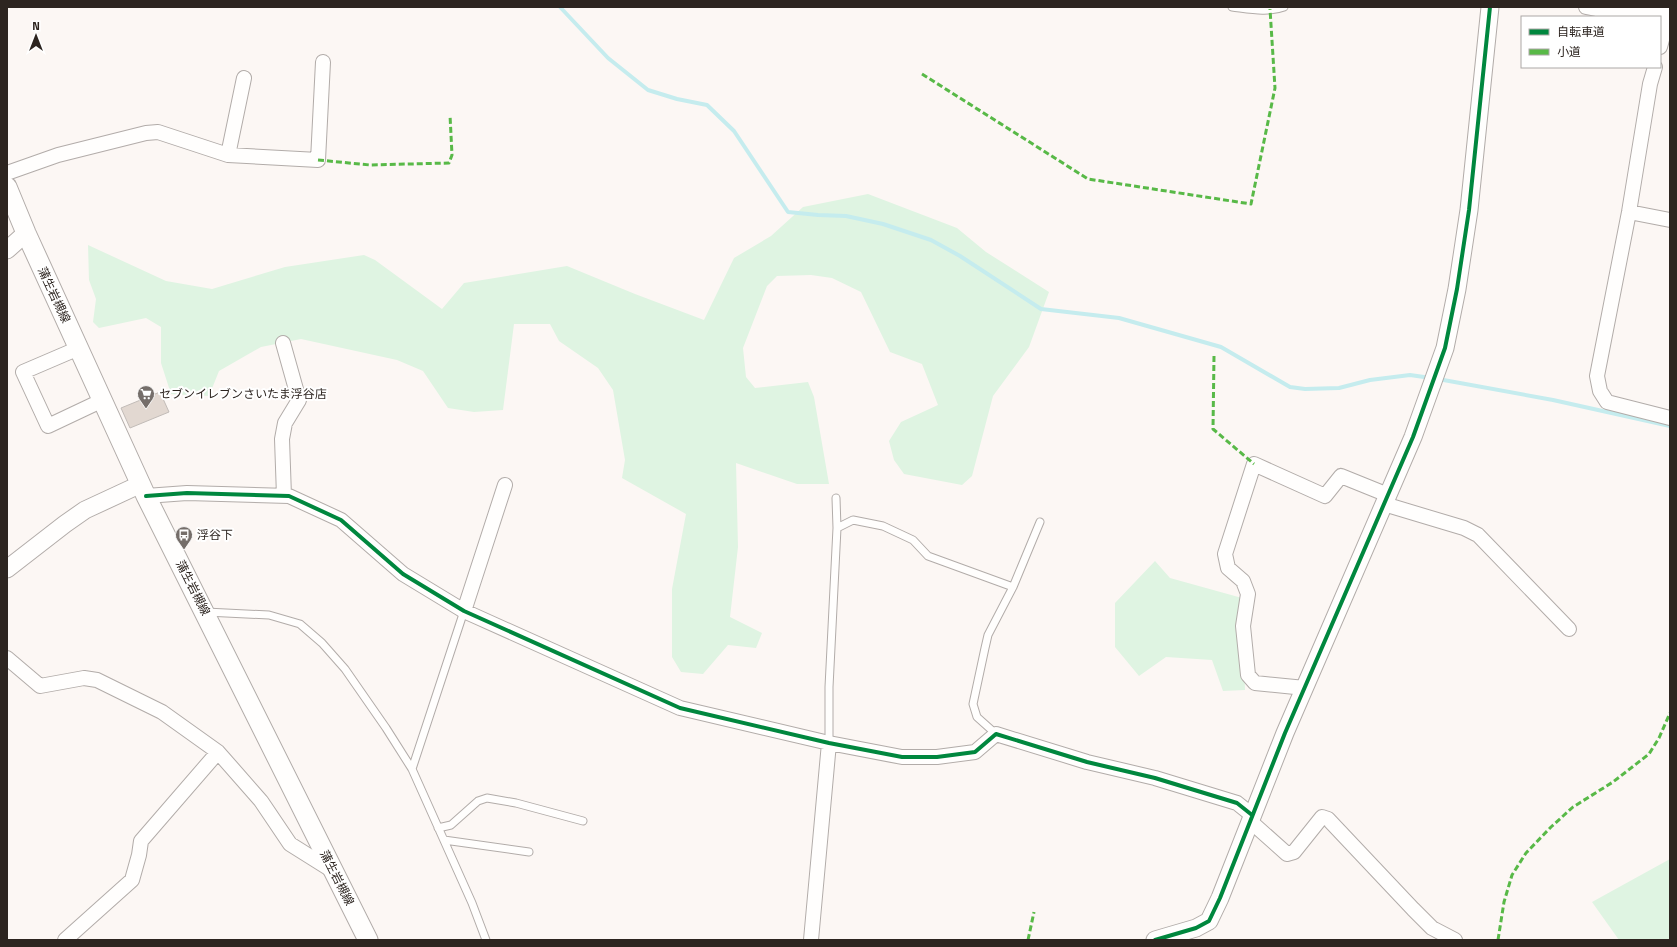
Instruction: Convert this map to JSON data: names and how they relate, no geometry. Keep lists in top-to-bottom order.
{
  "streets": {
    "main road": ["蒲生岩槻線"]
  },
  "places": {
    "supermarket": ["セブンイレブンさいたま浮谷店"],
    "bus stop": ["浮谷下"]
  },
  "legend": ["自転車道", "小道"],
  "north": "top"
}
